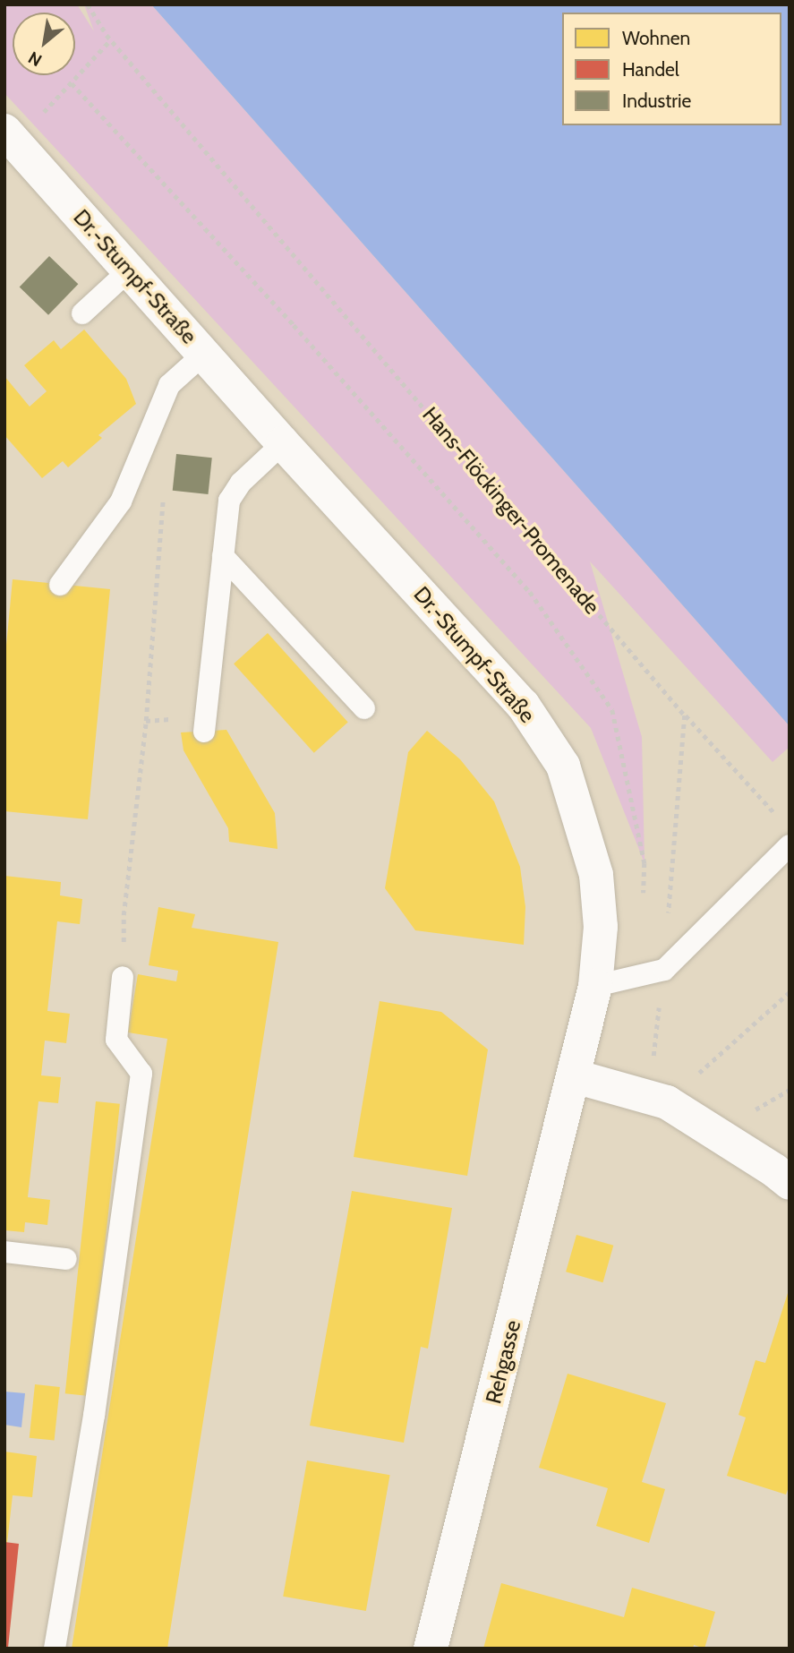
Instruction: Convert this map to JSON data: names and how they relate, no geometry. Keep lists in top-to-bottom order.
{
  "streets": {
    "street": ["Dr.-Stumpf-Straße", "Rehgasse"],
    "path": ["Hans-Flöckinger-Promenade"]
  },
  "crossings": [
    ["Dr.-Stumpf-Straße", "Rehgasse"]
  ],
  "legend": ["Wohnen", "Handel", "Industrie"],
  "north": "bottom left"
}
